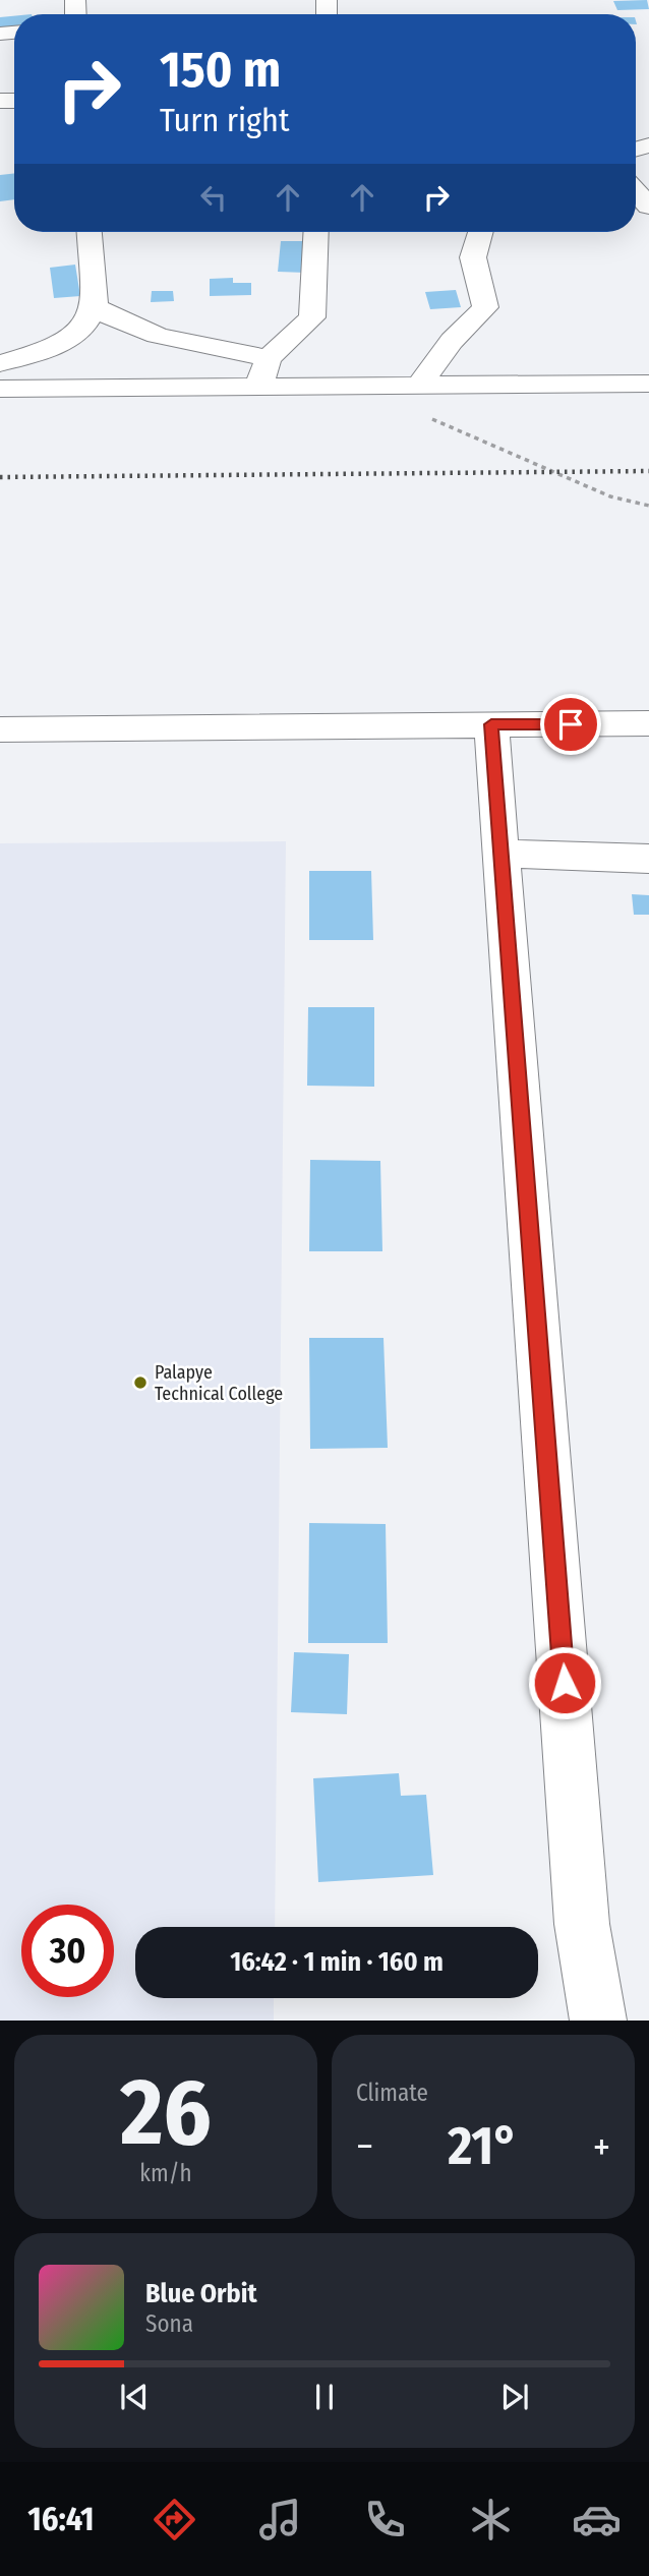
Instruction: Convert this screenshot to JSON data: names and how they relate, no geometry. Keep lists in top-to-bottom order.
{
  "places": ["Palapye Technical College"],
  "page": {
    "turn": ["150 m", "Turn right"],
    "limit": "30",
    "trip": "16:42 · 1 min · 160 m",
    "tile": [
      ["26", "km/h"],
      "Climate"
    ],
    "heat": ["−", "21°", "+"],
    "song": ["Blue Orbit", "Sona"],
    "tabs": "16:41"
  }
}
